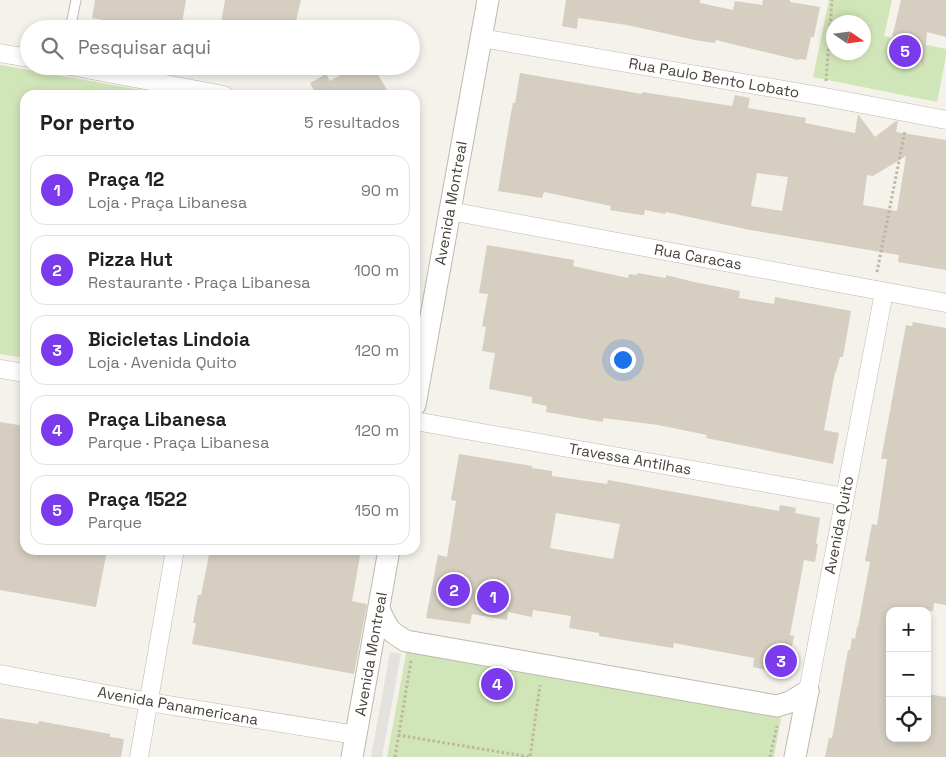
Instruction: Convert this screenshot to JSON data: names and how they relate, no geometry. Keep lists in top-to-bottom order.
{
  "streets": {
    "street": [
      "Rua Paulo Bento Lobato",
      "Avenida Montreal",
      "Rua Caracas",
      "Travessa Antilhas",
      "Avenida Quito",
      "Avenida Panamericana"
    ]
  },
  "crossings": [
    ["Rua Paulo Bento Lobato", "Avenida Montreal"],
    ["Avenida Montreal", "Rua Caracas"],
    ["Avenida Montreal", "Avenida Panamericana"],
    ["Rua Caracas", "Avenida Quito"],
    ["Travessa Antilhas", "Avenida Quito"]
  ],
  "north": "right",
  "page": {
    "search": "Pesquisar aqui",
    "pins": [
      "5",
      "2",
      "1",
      "3",
      "4"
    ],
    "heading": ["Por perto", "5 resultados"],
    "list": [
      {
        "mark": "1",
        "name": "Praça 12",
        "note": "Loja · Praça Libanesa",
        "value": "90 m"
      },
      {
        "mark": "2",
        "name": "Pizza Hut",
        "note": "Restaurante · Praça Libanesa",
        "value": "100 m"
      },
      {
        "mark": "3",
        "name": "Bicicletas Lindoia",
        "note": "Loja · Avenida Quito",
        "value": "120 m"
      },
      {
        "mark": "4",
        "name": "Praça Libanesa",
        "note": "Parque · Praça Libanesa",
        "value": "120 m"
      },
      {
        "mark": "5",
        "name": "Praça 1522",
        "note": "Parque",
        "value": "150 m"
      }
    ],
    "map_buttons": ["+", "−"]
  }
}
